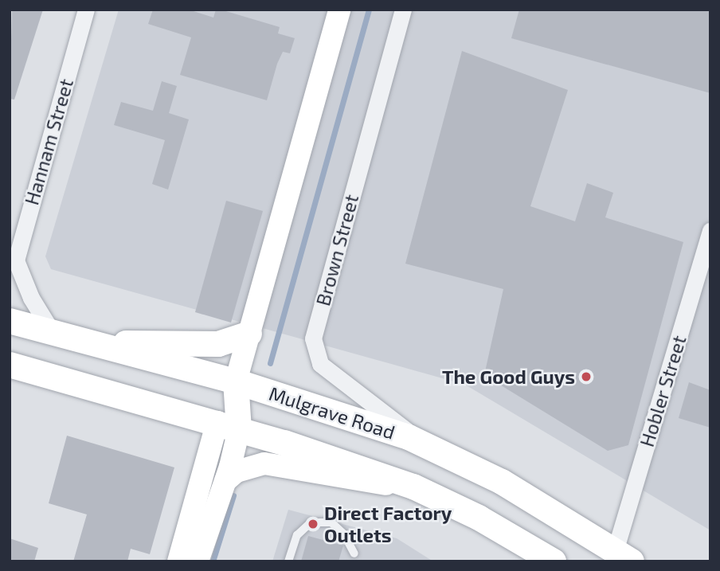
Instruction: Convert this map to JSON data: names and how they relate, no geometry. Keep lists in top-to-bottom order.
{
  "streets": {
    "main road": ["Mulgrave Road"],
    "street": ["Hannam Street", "Brown Street", "Hobler Street"]
  },
  "crossings": [
    ["Hannam Street", "Mulgrave Road"],
    ["Brown Street", "Mulgrave Road"],
    ["Hobler Street", "Mulgrave Road"]
  ],
  "places": ["The Good Guys", "Direct Factory Outlets"]
}
